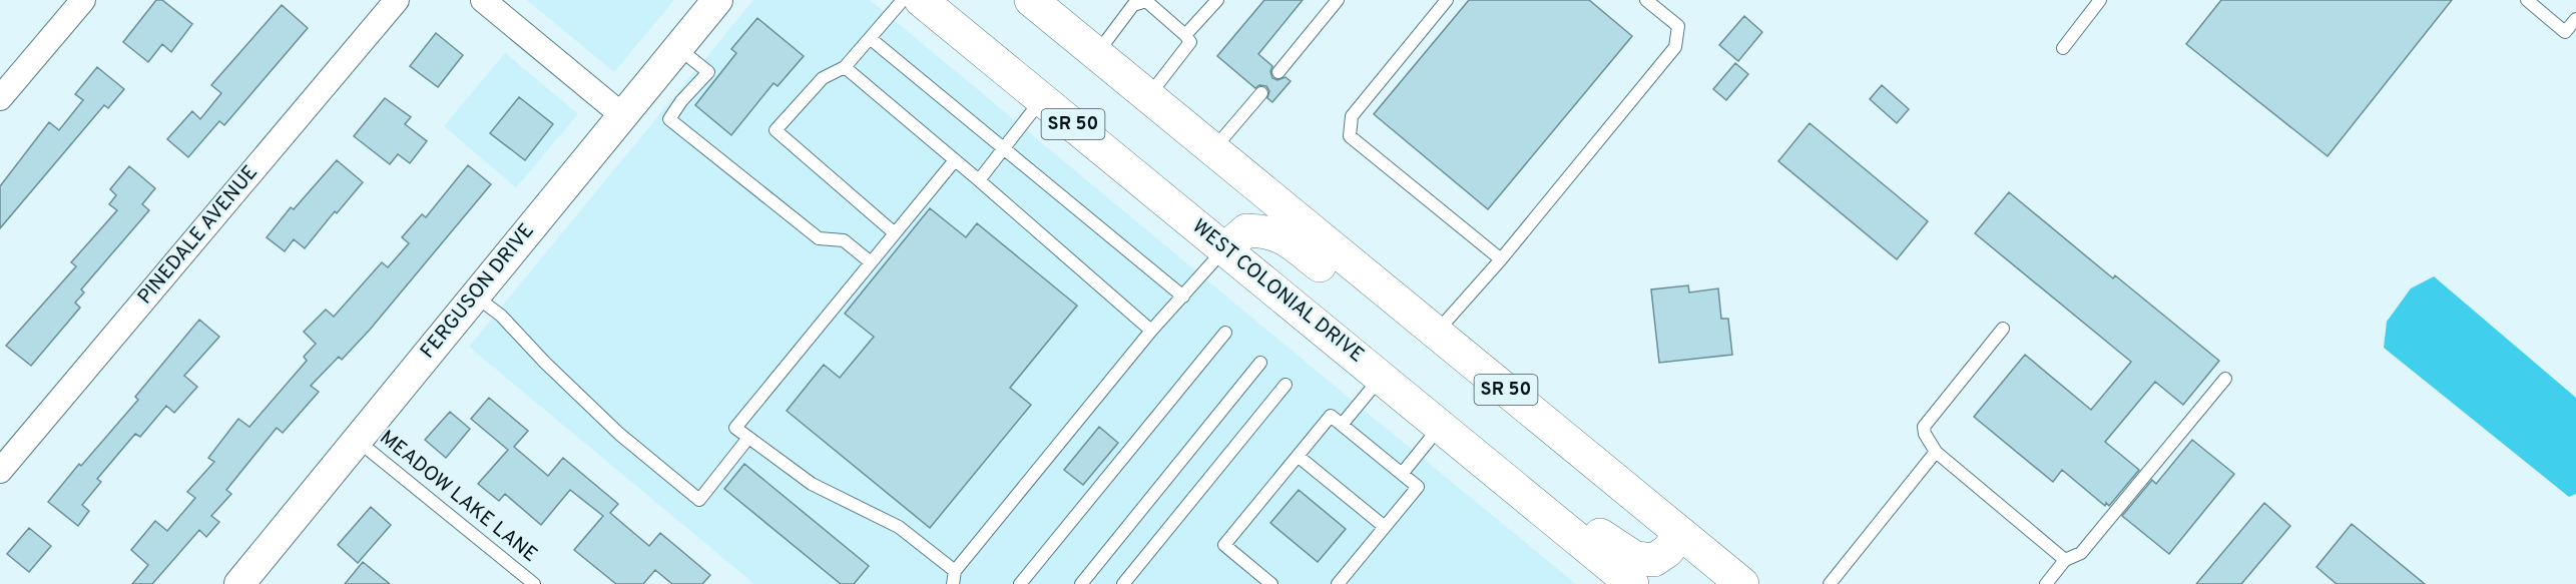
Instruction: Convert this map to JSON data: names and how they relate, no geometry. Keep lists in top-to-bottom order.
{
  "streets": {
    "highway": ["SR 50", "WEST COLONIAL DRIVE"],
    "street": ["PINEDALE AVENUE", "FERGUSON DRIVE"],
    "lane": ["MEADOW LAKE LANE"]
  },
  "crossings": [
    ["FERGUSON DRIVE", "MEADOW LAKE LANE"]
  ]
}
